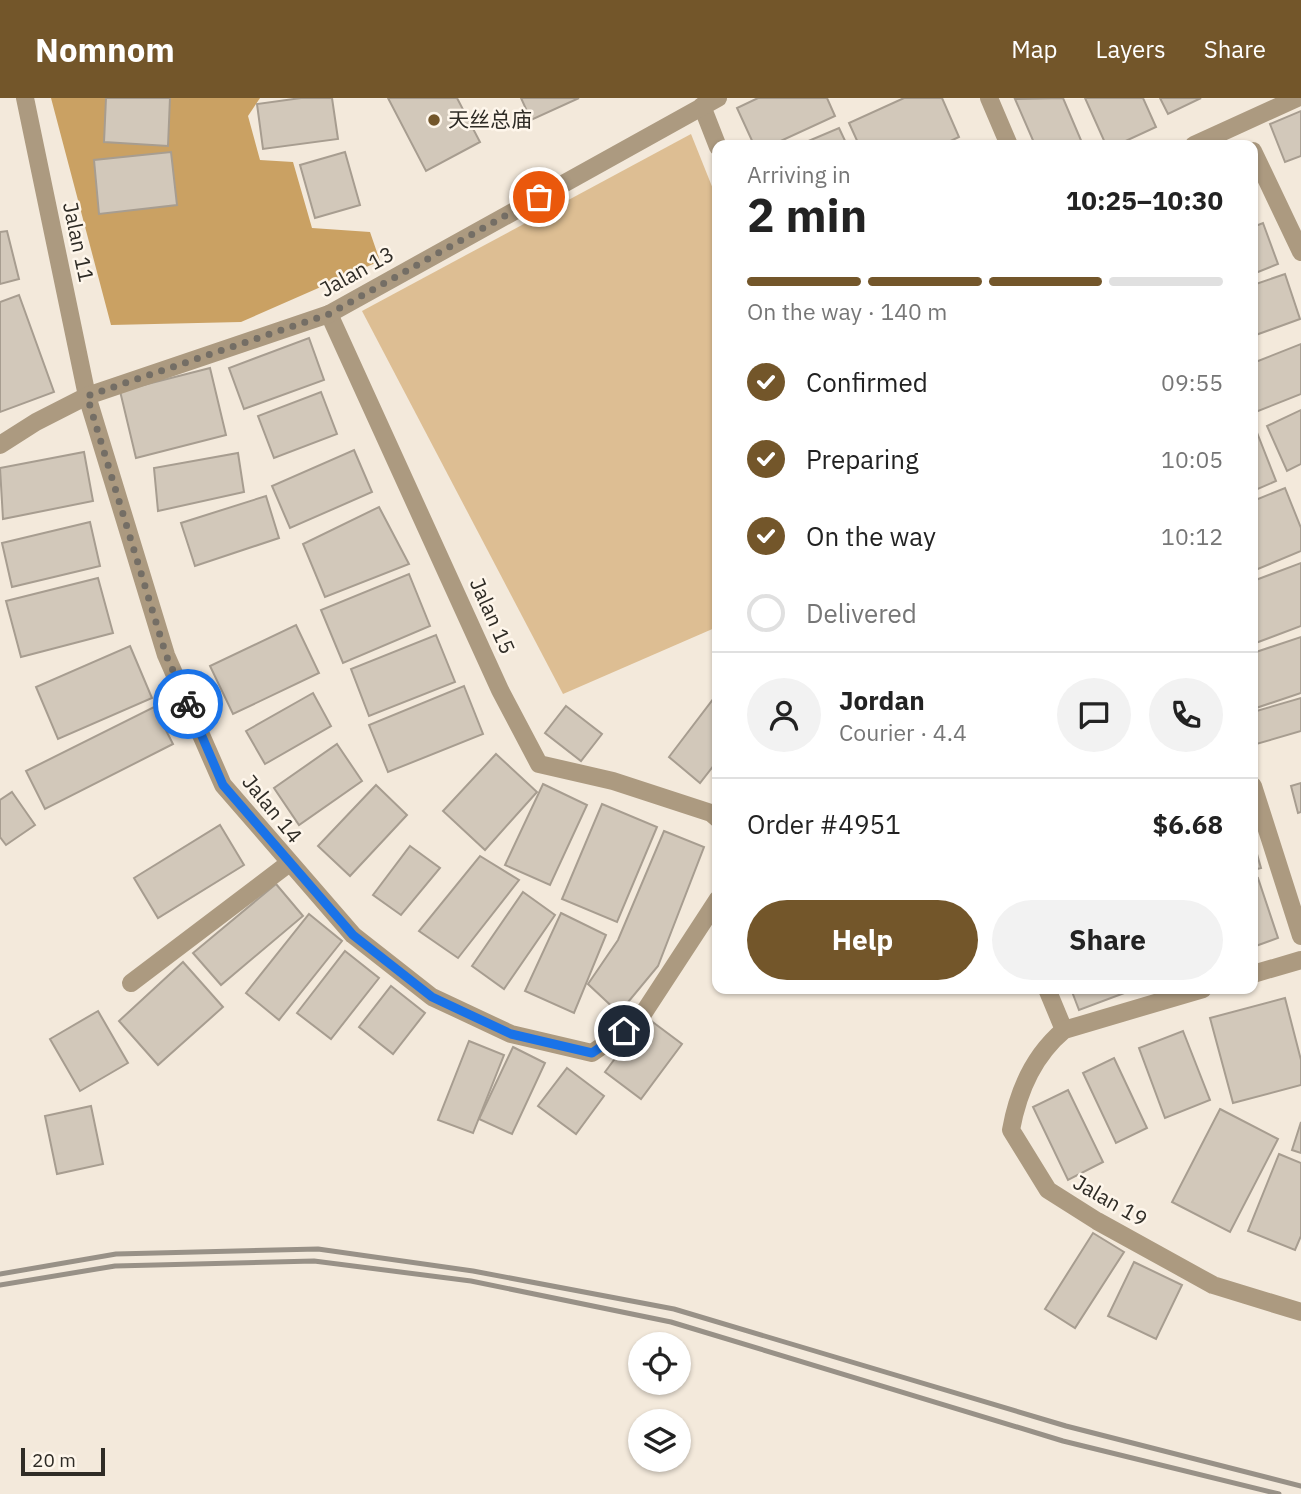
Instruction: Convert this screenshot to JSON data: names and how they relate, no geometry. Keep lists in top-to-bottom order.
{
  "streets": {
    "street": [
      "Jalan 11",
      "Jalan 13",
      "Jalan 15",
      "Jalan 14",
      "Jalan 19"
    ]
  },
  "crossings": [
    ["Jalan 11", "Jalan 13"],
    ["Jalan 11", "Jalan 14"],
    ["Jalan 13", "Jalan 15"],
    ["Jalan 13", "Jalan 14"]
  ],
  "places": ["天丝总庙"],
  "scale_bar": "20 m",
  "page": {
    "header": "Nomnom",
    "nav": ["Map", "Layers", "Share"],
    "heading": ["2 min", "Arriving in", "10:25–10:30"],
    "panel": [
      "Jordan",
      "Courier · 4.4",
      "Order #4951",
      "$6.68"
    ],
    "bar": "On the way · 140 m",
    "list": [
      ["Confirmed", "09:55"],
      ["Preparing", "10:05"],
      ["On the way", "10:12"],
      "Delivered"
    ],
    "buttons": ["Help", "Share"],
    "scale": "20 m"
  }
}
